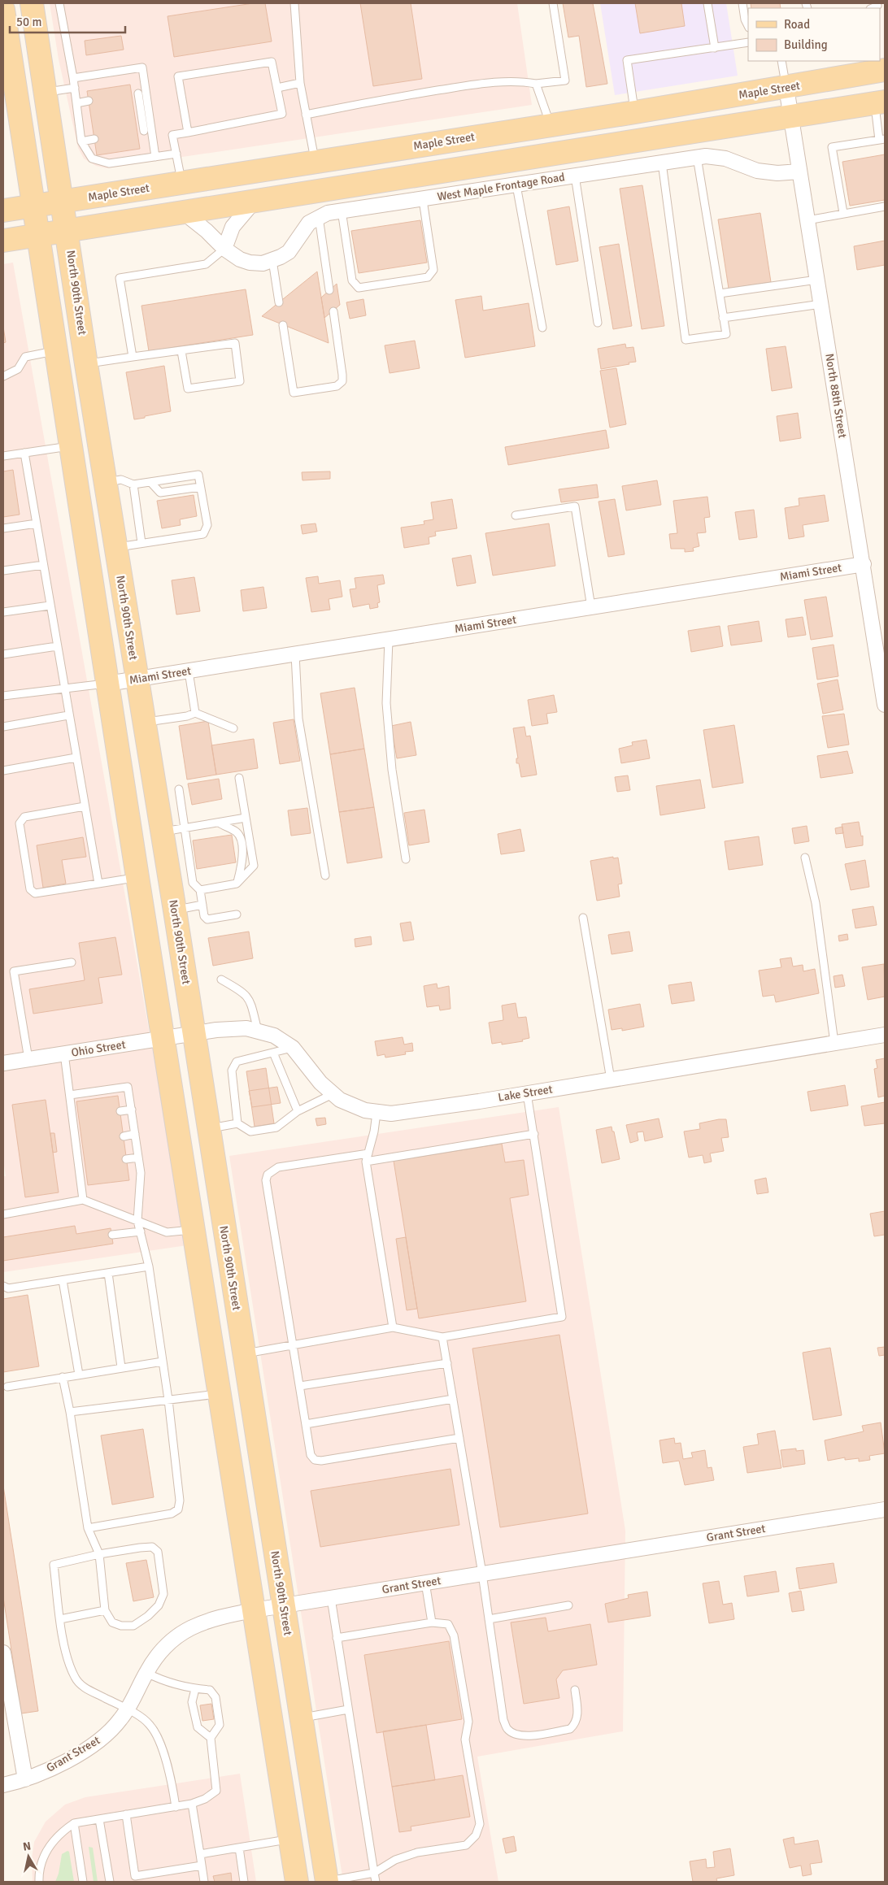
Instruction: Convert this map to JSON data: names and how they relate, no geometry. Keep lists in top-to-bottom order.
{
  "streets": {
    "main road": ["Maple Street", "North 90th Street"],
    "street": [
      "West Maple Frontage Road",
      "North 88th Street",
      "Miami Street",
      "Ohio Street",
      "Lake Street",
      "Grant Street"
    ]
  },
  "crossings": [
    ["Maple Street", "North 90th Street"],
    ["Maple Street", "North 88th Street"],
    ["West Maple Frontage Road", "North 88th Street"],
    ["North 90th Street", "Miami Street"],
    ["North 90th Street", "Ohio Street"],
    ["North 90th Street", "Lake Street"],
    ["North 90th Street", "Grant Street"],
    ["North 88th Street", "Miami Street"],
    ["Ohio Street", "Lake Street"]
  ],
  "legend": ["Road", "Building"],
  "scale_bar": "50 m",
  "north": "top"
}
